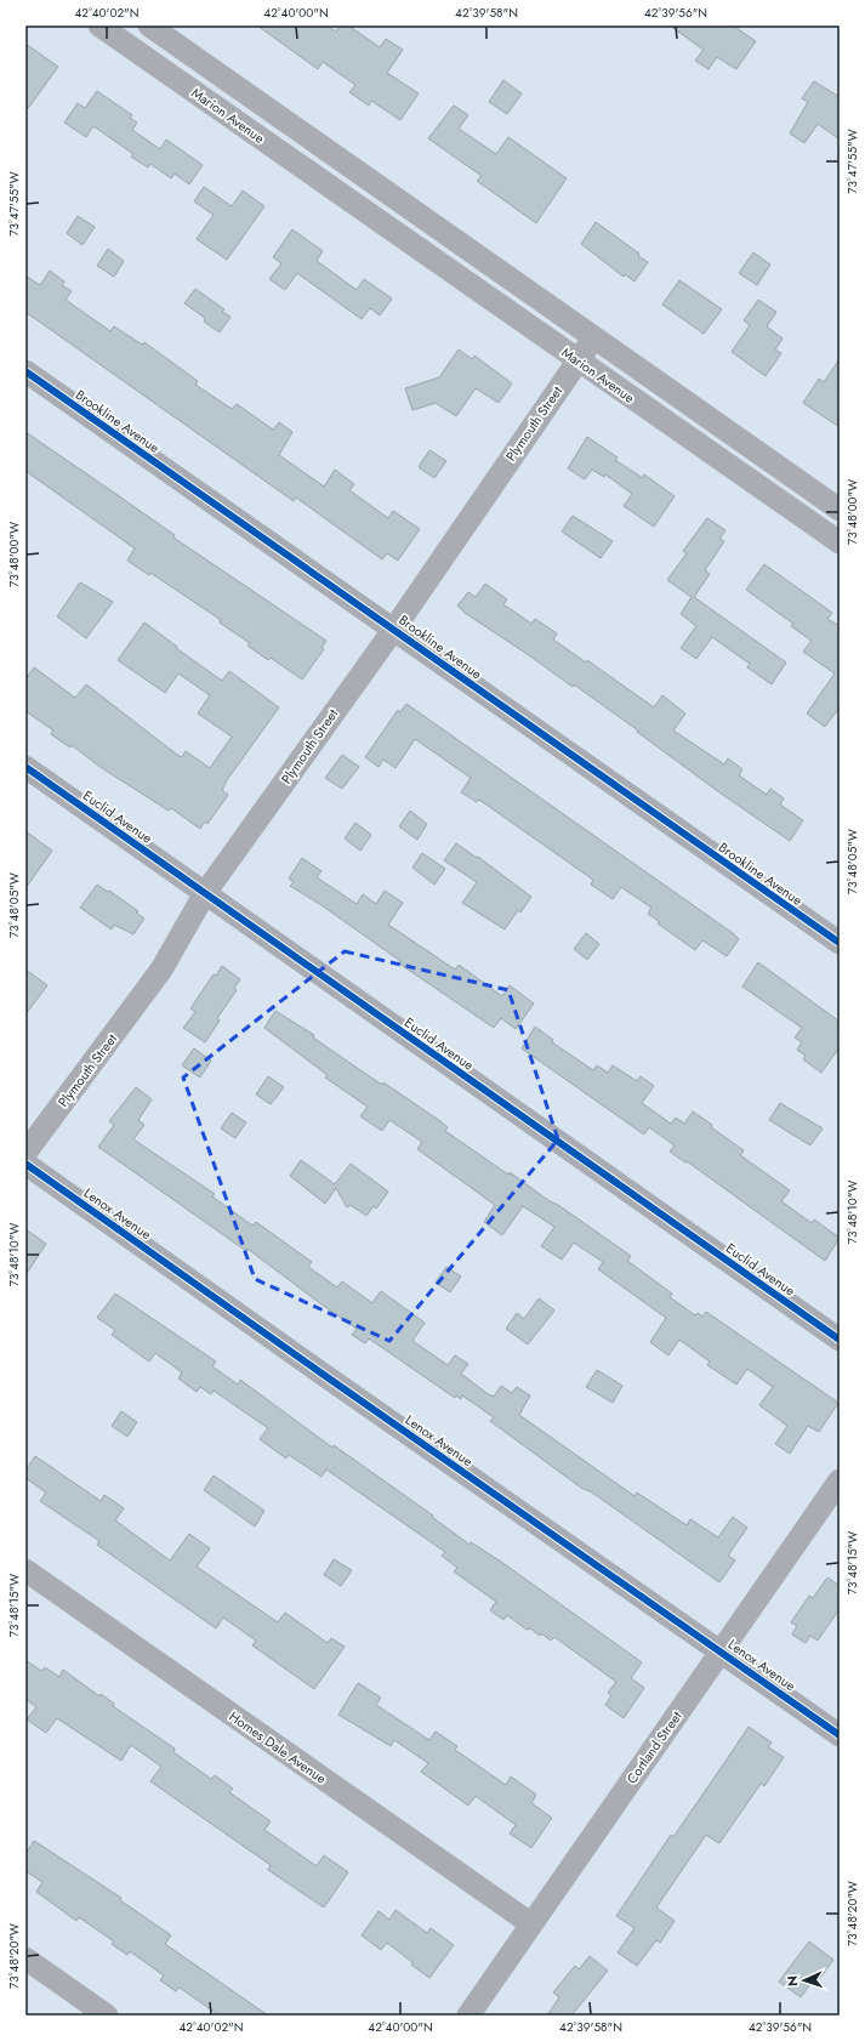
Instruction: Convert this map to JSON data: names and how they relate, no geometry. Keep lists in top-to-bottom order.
{
  "streets": {
    "street": [
      "Marion Avenue",
      "Brookline Avenue",
      "Plymouth Street",
      "Euclid Avenue",
      "Lenox Avenue",
      "Homes Dale Avenue",
      "Cortland Street"
    ]
  },
  "crossings": [
    ["Marion Avenue", "Plymouth Street"],
    ["Brookline Avenue", "Plymouth Street"],
    ["Plymouth Street", "Euclid Avenue"],
    ["Lenox Avenue", "Cortland Street"],
    ["Homes Dale Avenue", "Cortland Street"]
  ],
  "north": "left",
  "coordinates": [
    "42°40'02\"N",
    "42°40'00\"N",
    "42°39'58\"N",
    "42°39'56\"N",
    "73°47'55\"W",
    "73°48'00\"W",
    "73°48'05\"W",
    "73°48'10\"W",
    "73°48'15\"W",
    "73°48'20\"W"
  ]
}
